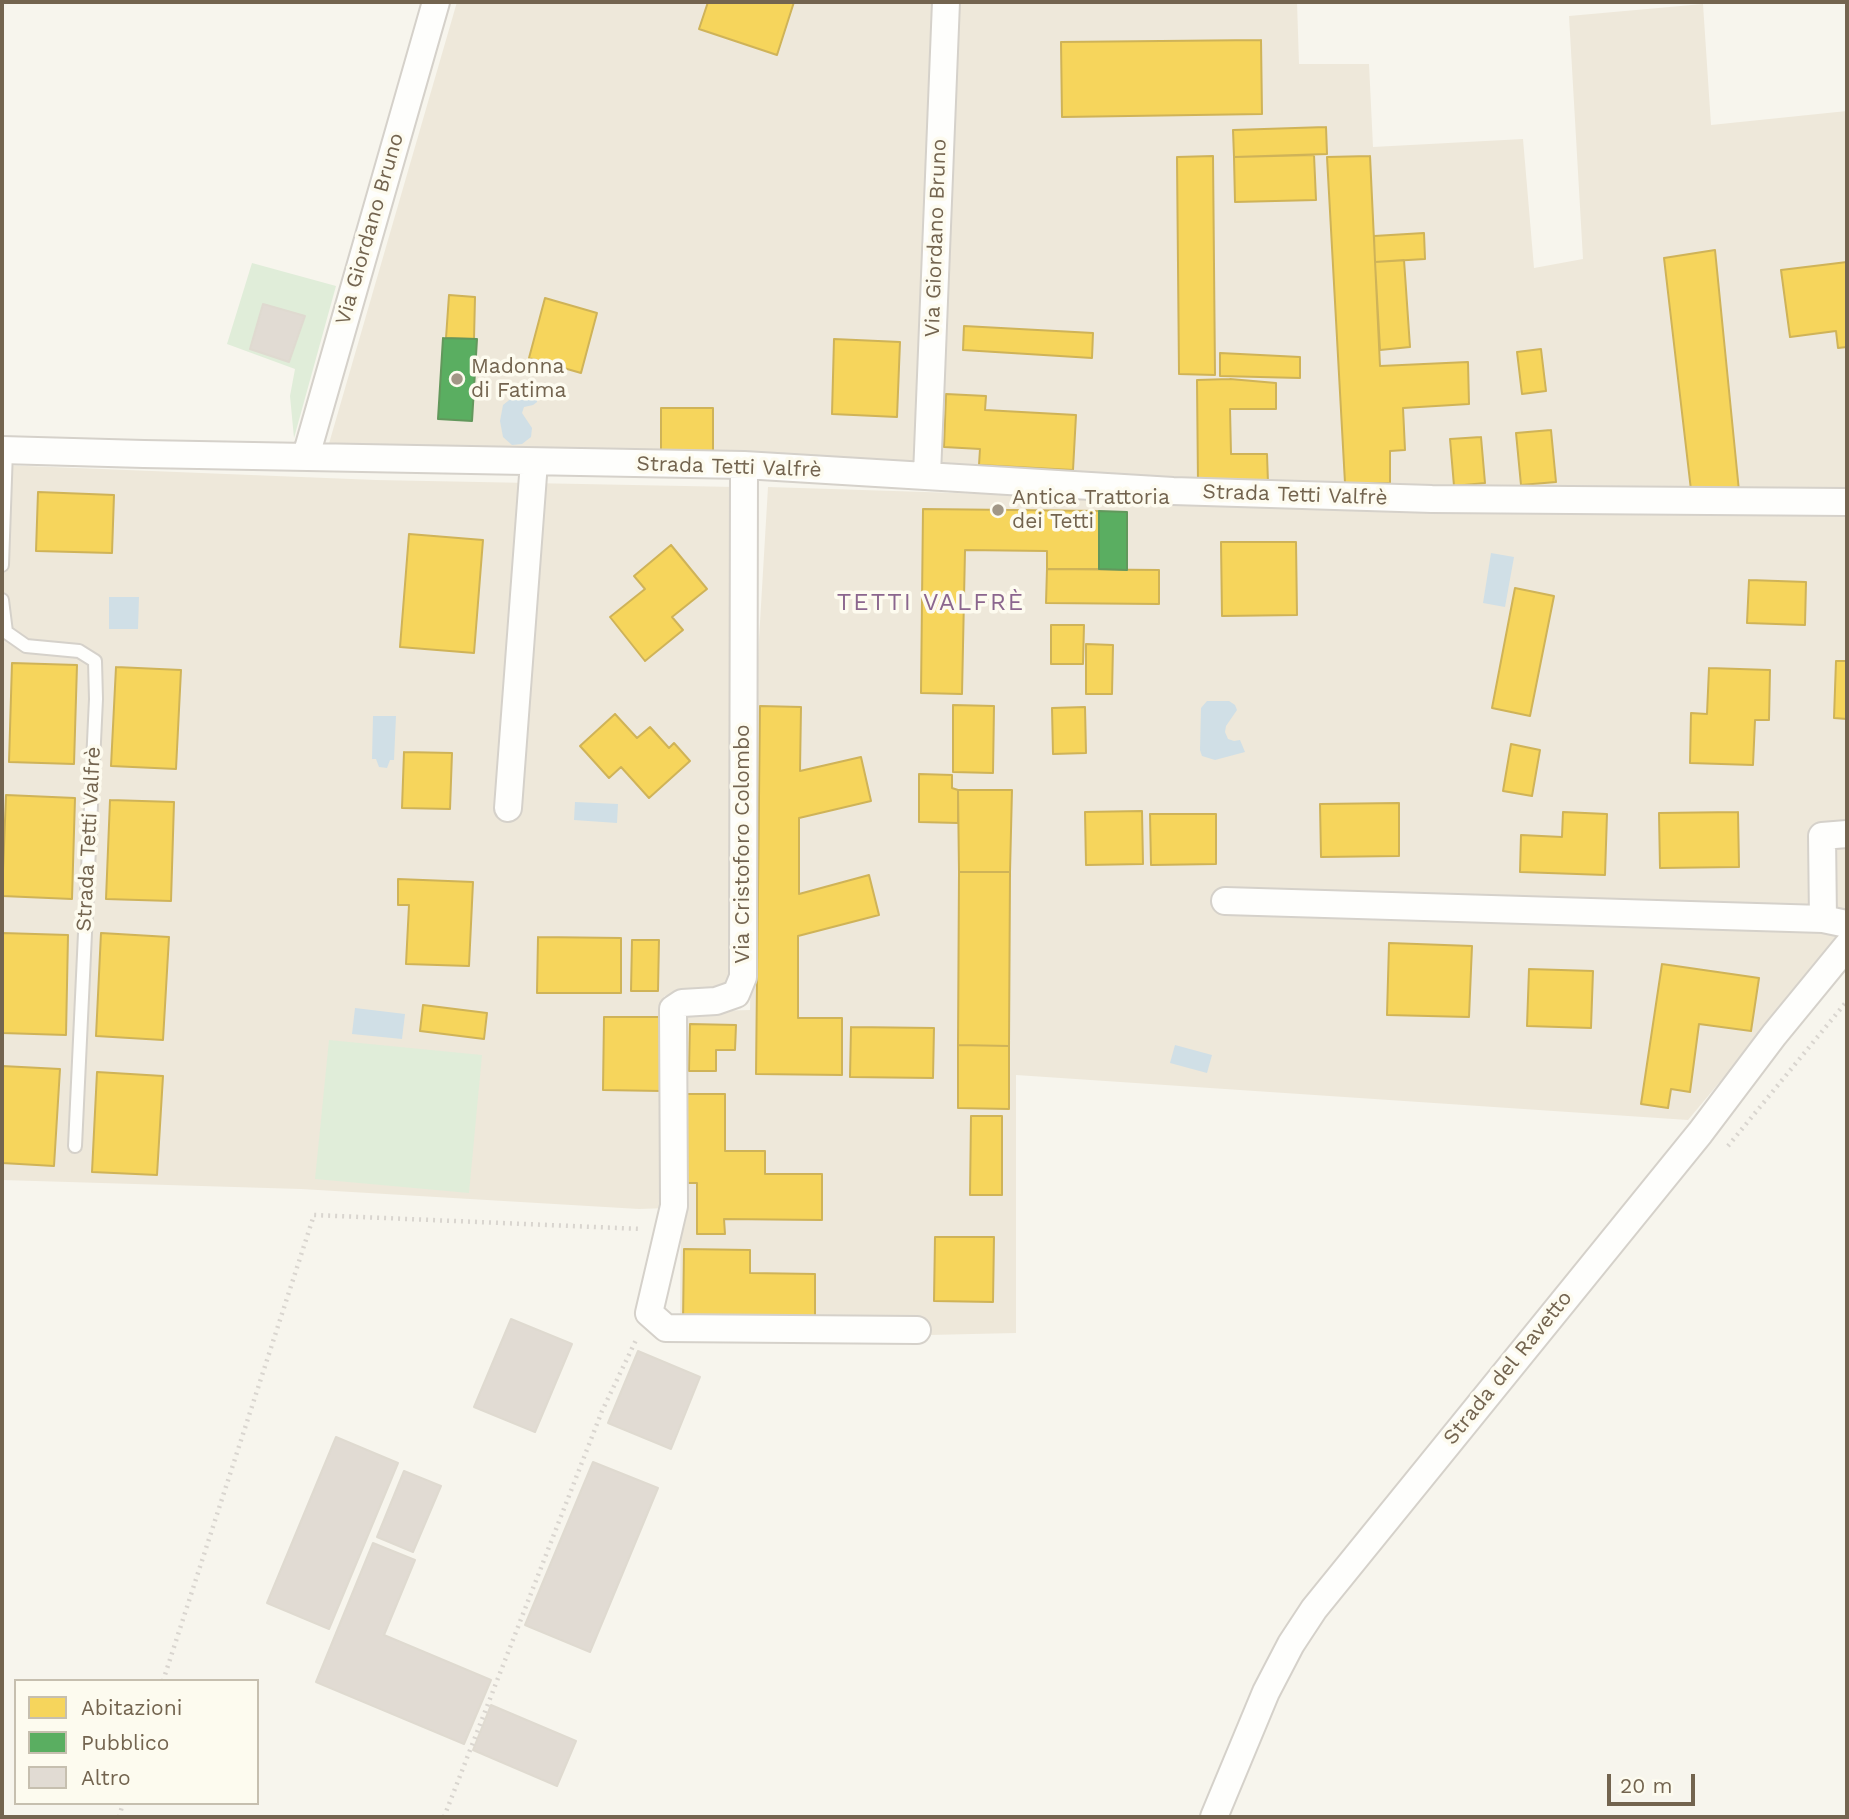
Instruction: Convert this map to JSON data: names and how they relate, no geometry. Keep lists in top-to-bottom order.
{
  "streets": {
    "street": [
      "Via Giordano Bruno",
      "Strada Tetti Valfrè",
      "Via Cristoforo Colombo",
      "Strada del Ravetto"
    ]
  },
  "crossings": [
    ["Via Giordano Bruno", "Strada Tetti Valfrè"],
    ["Strada Tetti Valfrè", "Via Cristoforo Colombo"]
  ],
  "districts": ["TETTI VALFRÈ"],
  "places": ["Madonna di Fatima", "Antica Trattoria dei Tetti"],
  "legend": ["Abitazioni", "Pubblico", "Altro"],
  "scale_bar": "20 m"
}
